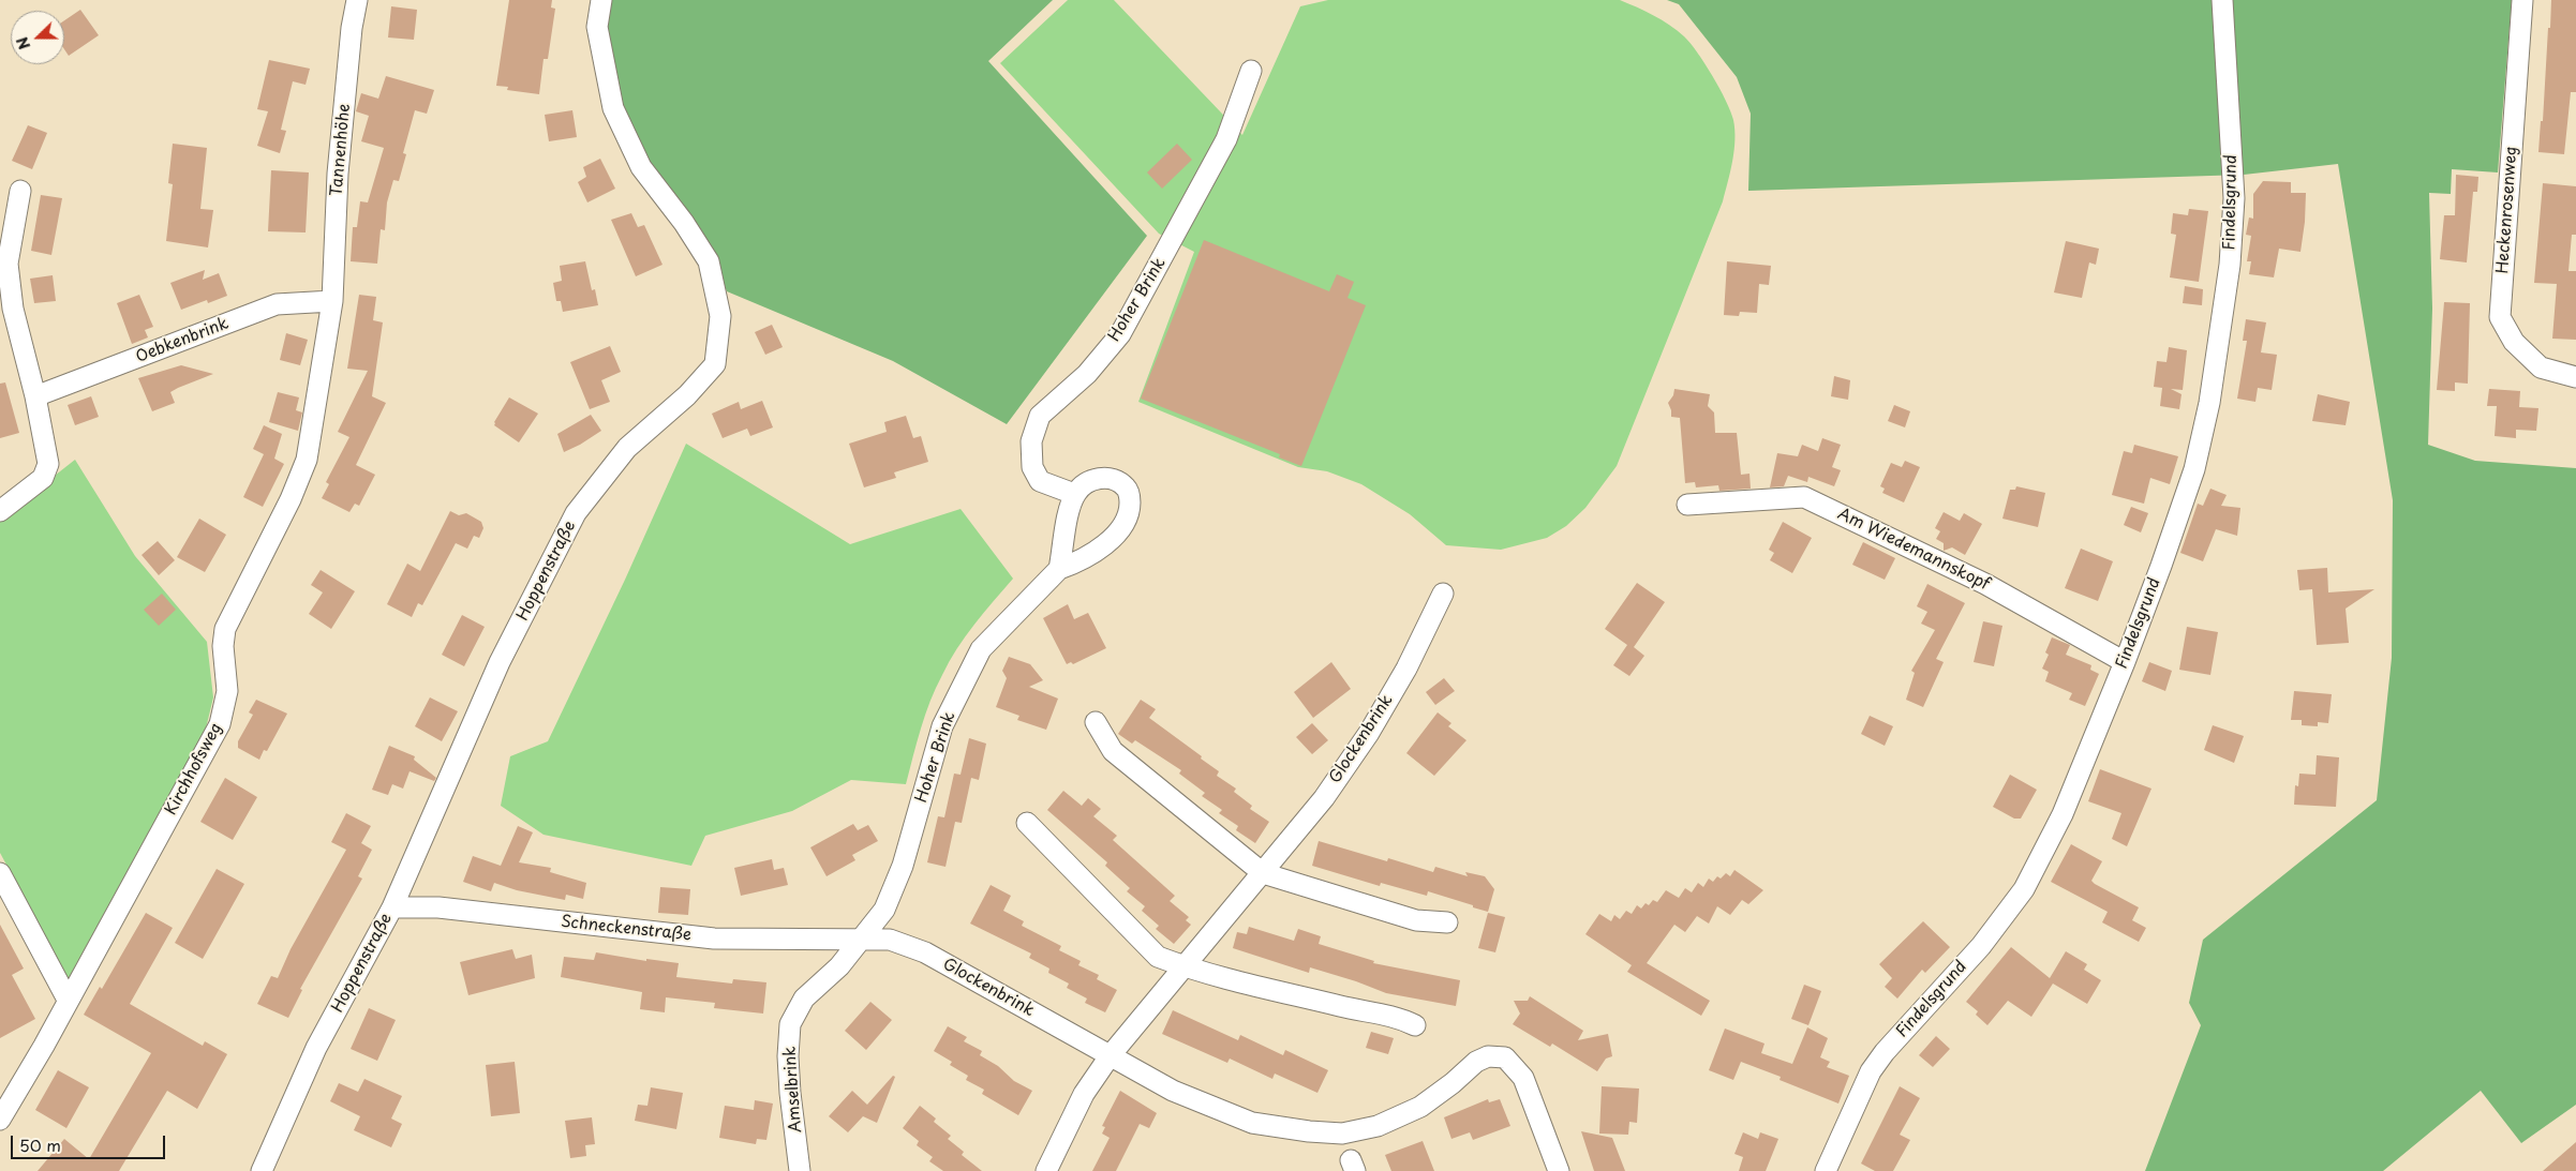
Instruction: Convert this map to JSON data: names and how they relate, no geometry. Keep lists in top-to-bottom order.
{
  "streets": {
    "street": [
      "Tannenhöhe",
      "Findelsgrund",
      "Heckenrosenweg",
      "Hoher Brink",
      "Oebkenbrink",
      "Am Wiedemannskopf",
      "Hoppenstraße",
      "Glockenbrink",
      "Kirchhofsweg",
      "Schneckenstraße",
      "Amselbrink"
    ]
  },
  "crossings": [
    ["Tannenhöhe", "Oebkenbrink"],
    ["Tannenhöhe", "Kirchhofsweg"],
    ["Findelsgrund", "Am Wiedemannskopf"],
    ["Hoher Brink", "Glockenbrink"],
    ["Hoher Brink", "Schneckenstraße"],
    ["Hoher Brink", "Amselbrink"],
    ["Oebkenbrink", "Kirchhofsweg"],
    ["Hoppenstraße", "Schneckenstraße"],
    ["Glockenbrink", "Schneckenstraße"],
    ["Glockenbrink", "Amselbrink"],
    ["Schneckenstraße", "Amselbrink"]
  ],
  "scale_bar": "50 m",
  "north": "left"
}
